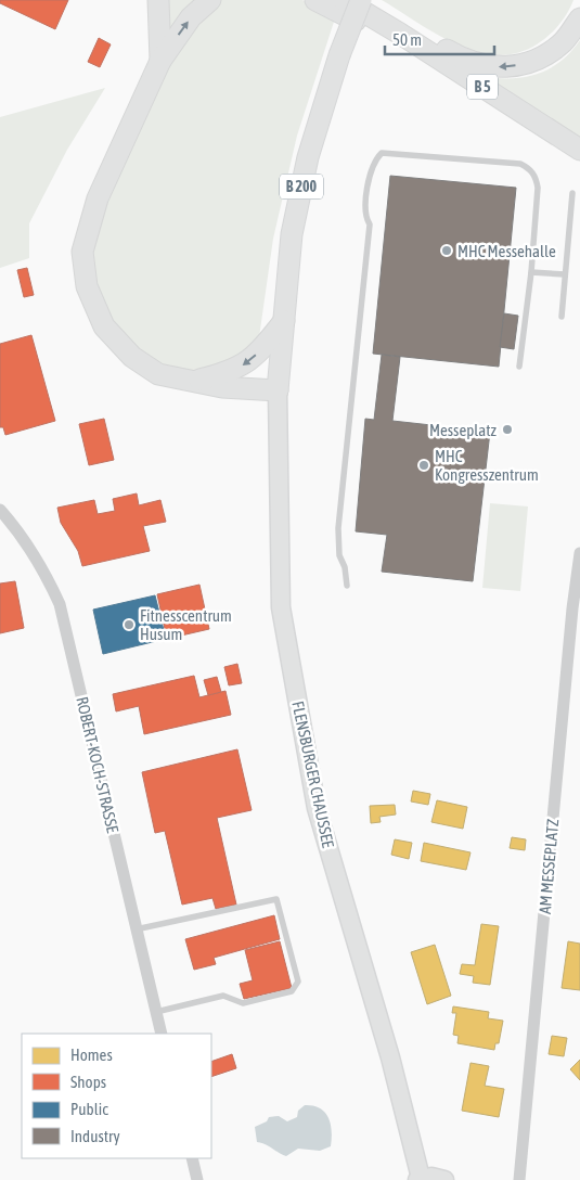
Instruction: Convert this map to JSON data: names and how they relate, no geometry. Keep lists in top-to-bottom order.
{
  "streets": {
    "main road": ["B 5", "B 200", "FLENSBURGER CHAUSSEE"],
    "street": ["ROBERT-KOCH-STRASSE", "AM MESSEPLATZ"]
  },
  "crossings": [
    ["B 200", "FLENSBURGER CHAUSSEE"]
  ],
  "places": [
    "MHC Messehalle",
    "Messeplatz",
    "MHC Kongresszentrum",
    "Fitnesscentrum Husum"
  ],
  "legend": [
    "Homes",
    "Shops",
    "Public",
    "Industry"
  ],
  "scale_bar": "50 m"
}
